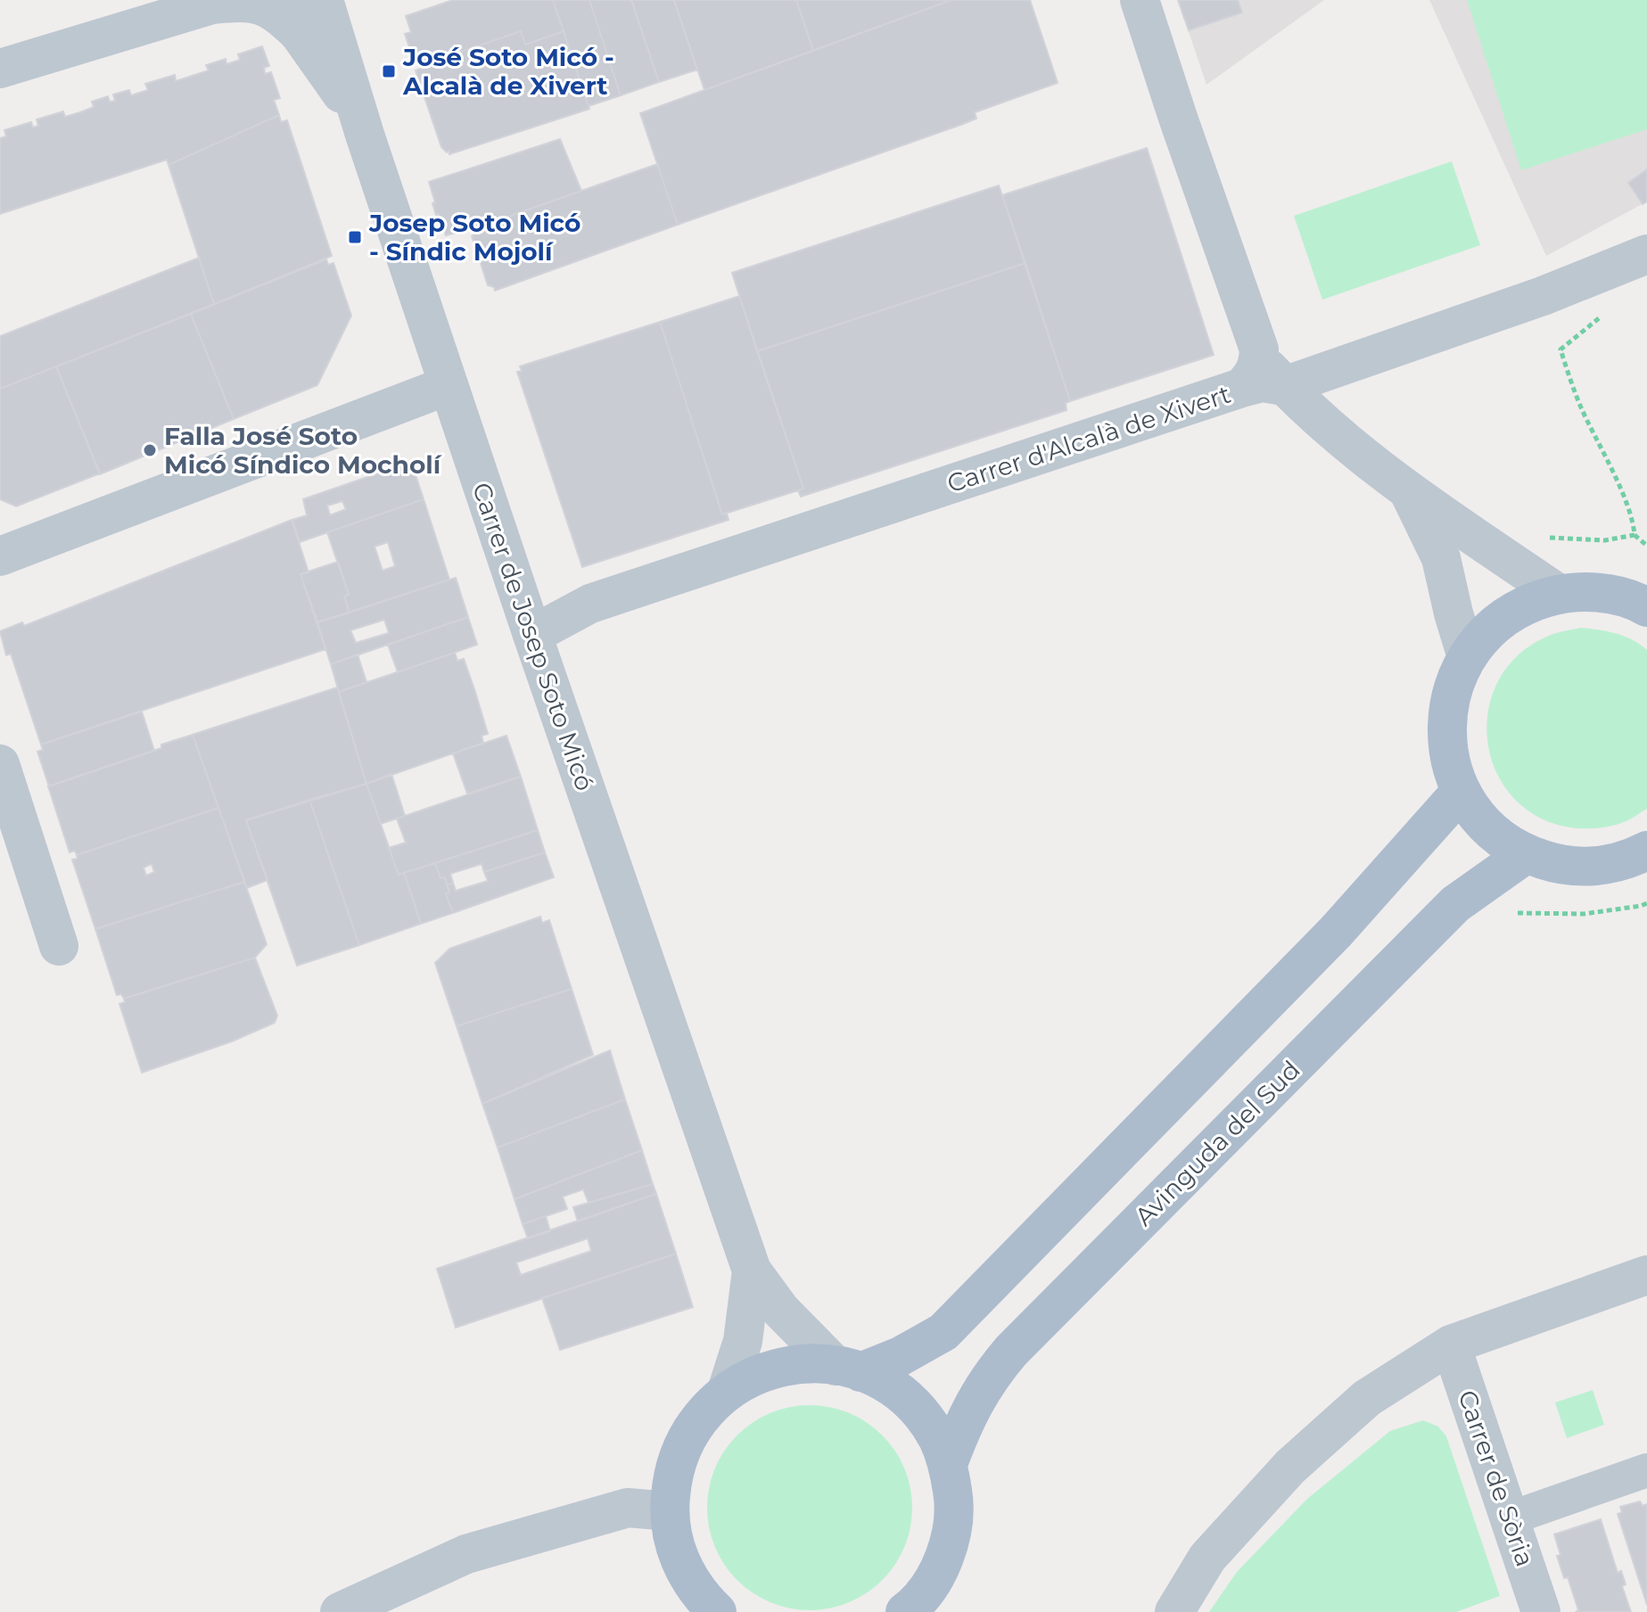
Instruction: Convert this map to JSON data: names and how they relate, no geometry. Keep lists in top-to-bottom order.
{
  "streets": {
    "main road": ["Avinguda del Sud"],
    "street": ["Carrer d'Alcalà de Xivert", "Carrer de Josep Soto Micó", "Carrer de Sòria"]
  },
  "crossings": [
    ["Carrer d'Alcalà de Xivert", "Carrer de Josep Soto Micó"]
  ],
  "places": {
    "transit": ["José Soto Micó - Alcalà de Xivert", "Josep Soto Micó - Síndic Mojolí"],
    "other": ["Falla José Soto Micó Síndico Mocholí"]
  }
}
